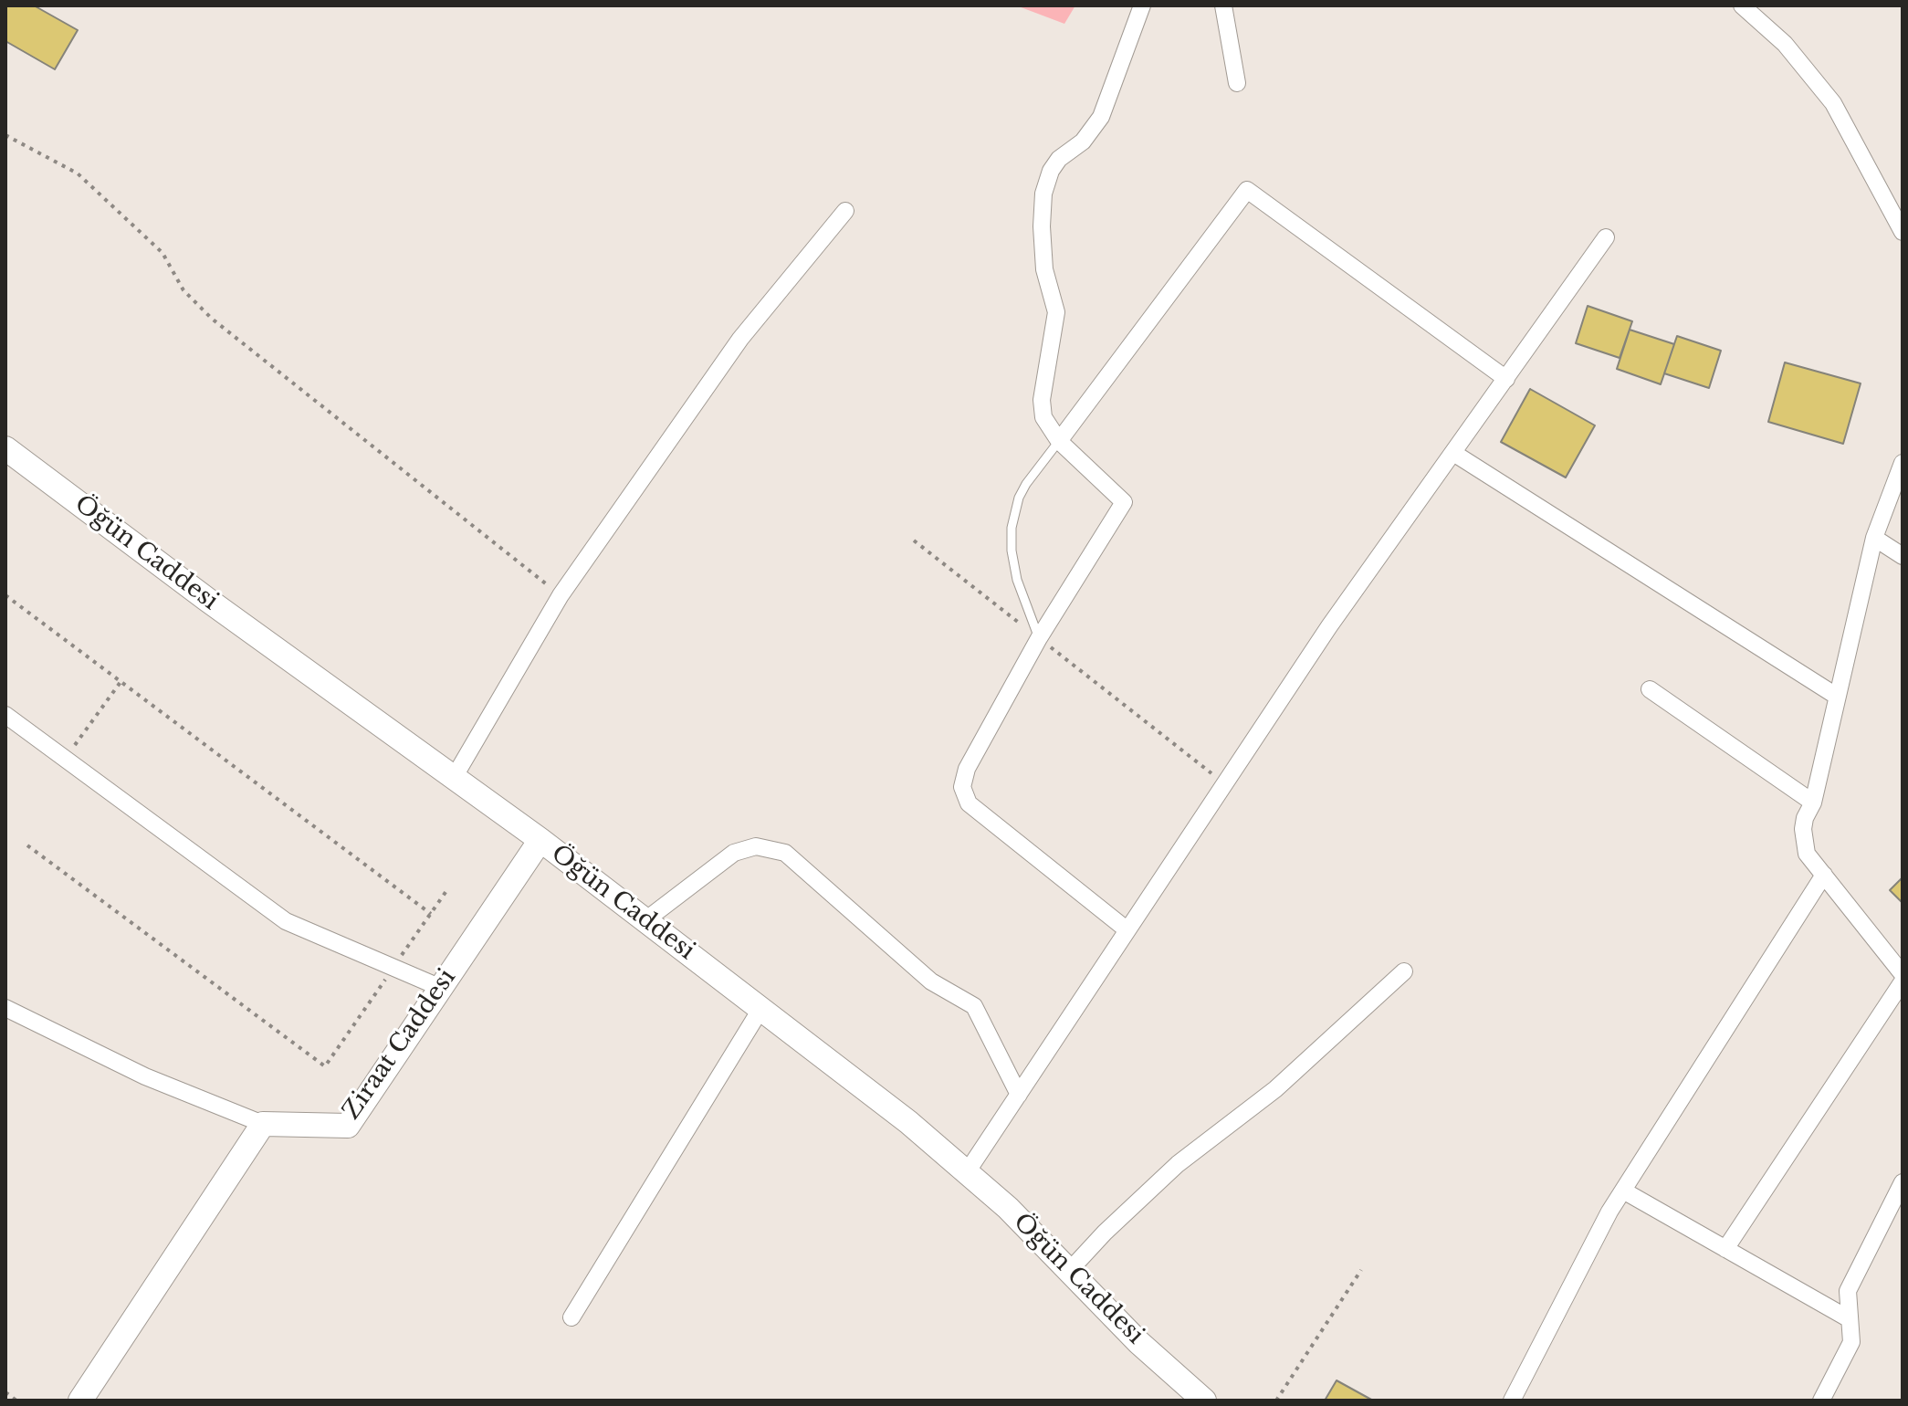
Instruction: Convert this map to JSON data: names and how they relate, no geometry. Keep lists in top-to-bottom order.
{
  "streets": {
    "street": ["Öğün Caddesi", "Ziraat Caddesi"]
  },
  "crossings": [
    ["Öğün Caddesi", "Ziraat Caddesi"]
  ]
}
